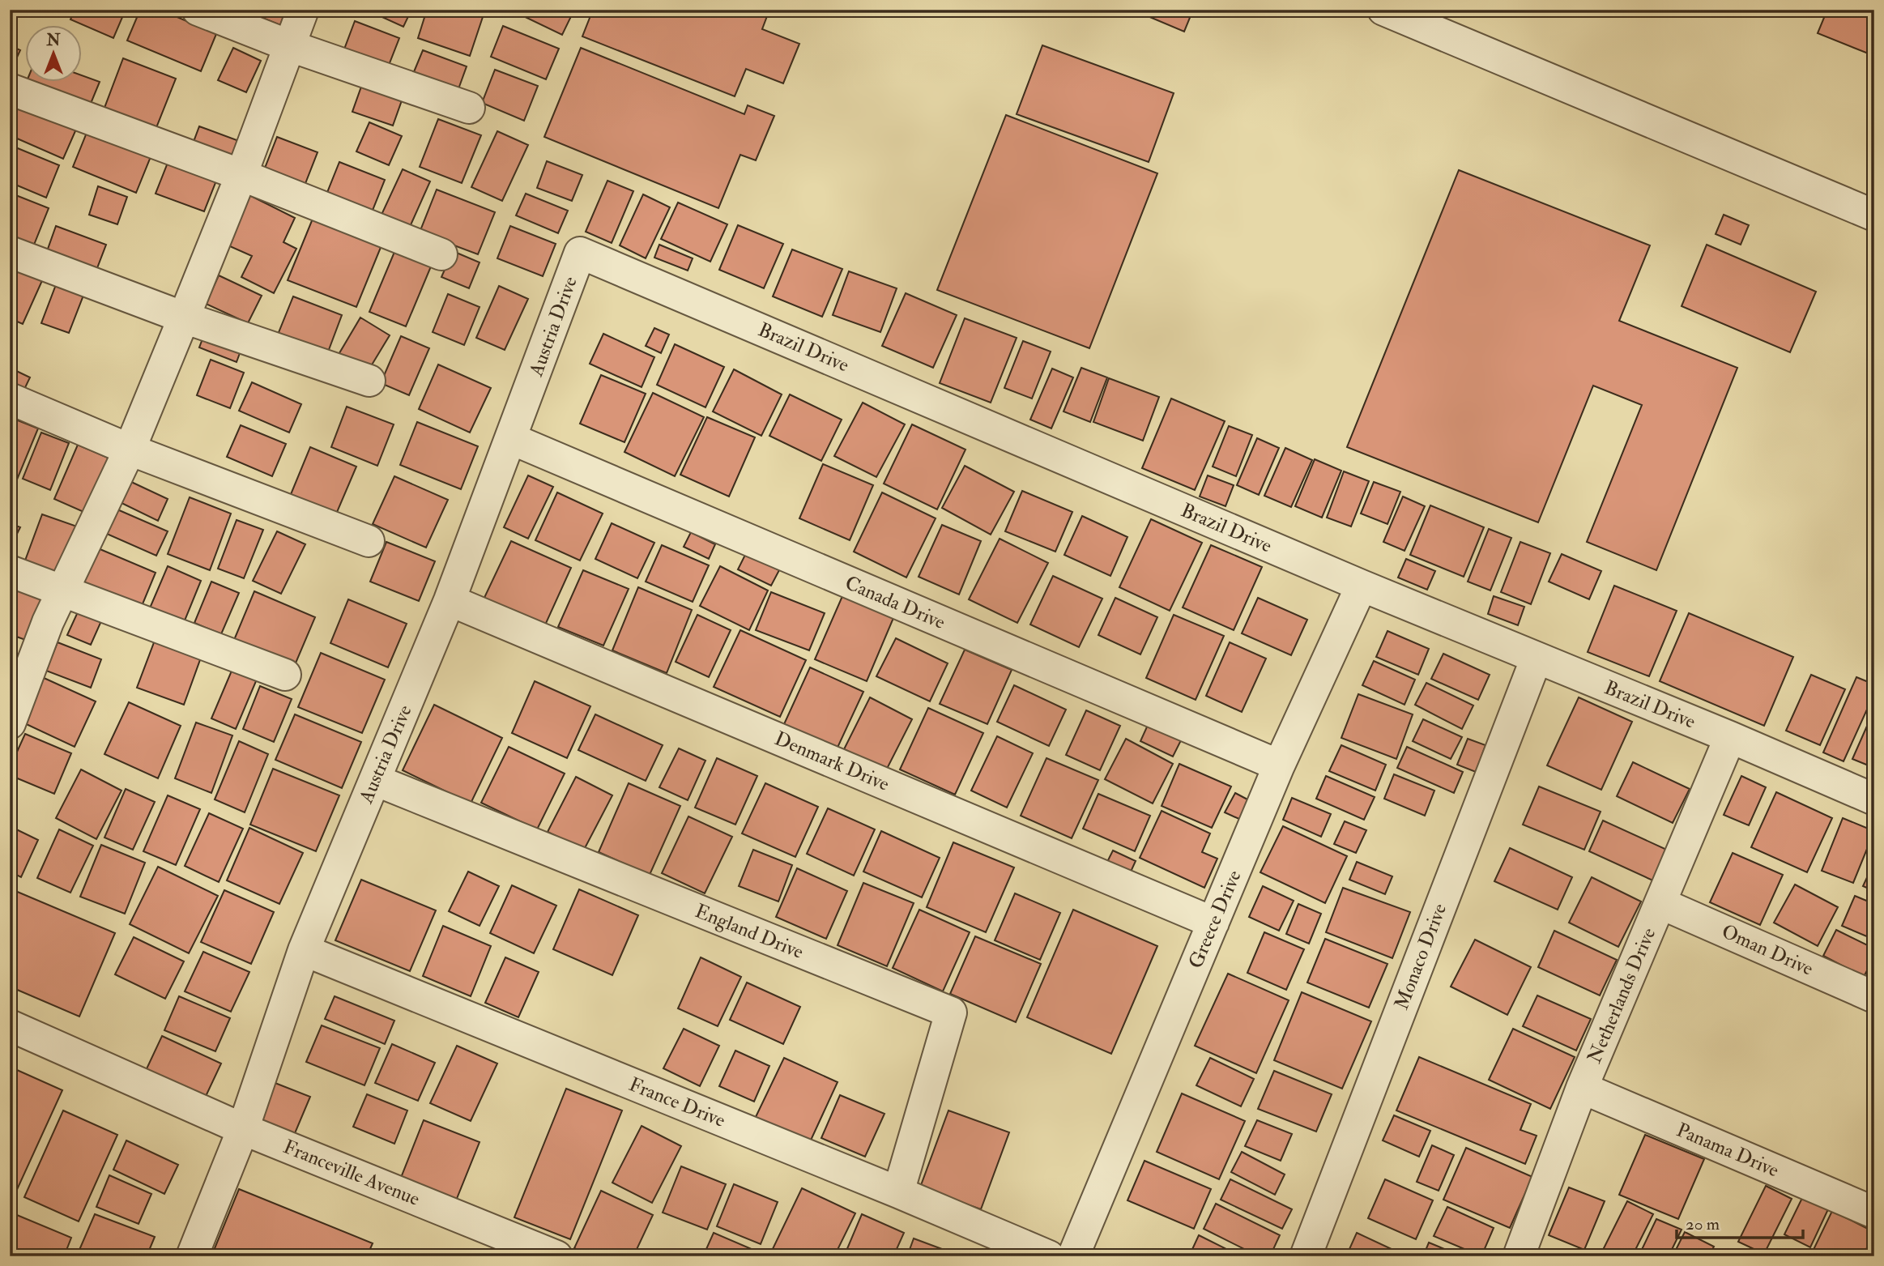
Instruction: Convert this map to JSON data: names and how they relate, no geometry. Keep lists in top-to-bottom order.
{
  "streets": {
    "street": [
      "Austria Drive",
      "Brazil Drive",
      "Canada Drive",
      "Denmark Drive",
      "Greece Drive",
      "England Drive",
      "Oman Drive",
      "Monaco Drive",
      "Netherlands Drive",
      "France Drive",
      "Panama Drive",
      "Franceville Avenue"
    ]
  },
  "crossings": [
    ["Austria Drive", "Brazil Drive"],
    ["Austria Drive", "Canada Drive"],
    ["Austria Drive", "Denmark Drive"],
    ["Austria Drive", "England Drive"],
    ["Austria Drive", "France Drive"],
    ["Austria Drive", "Franceville Avenue"],
    ["Brazil Drive", "Greece Drive"],
    ["Brazil Drive", "Monaco Drive"],
    ["Brazil Drive", "Netherlands Drive"],
    ["Canada Drive", "Greece Drive"],
    ["Denmark Drive", "Greece Drive"],
    ["England Drive", "France Drive"],
    ["Oman Drive", "Netherlands Drive"],
    ["Netherlands Drive", "Panama Drive"]
  ],
  "scale_bar": "20 m",
  "north": "top"
}
